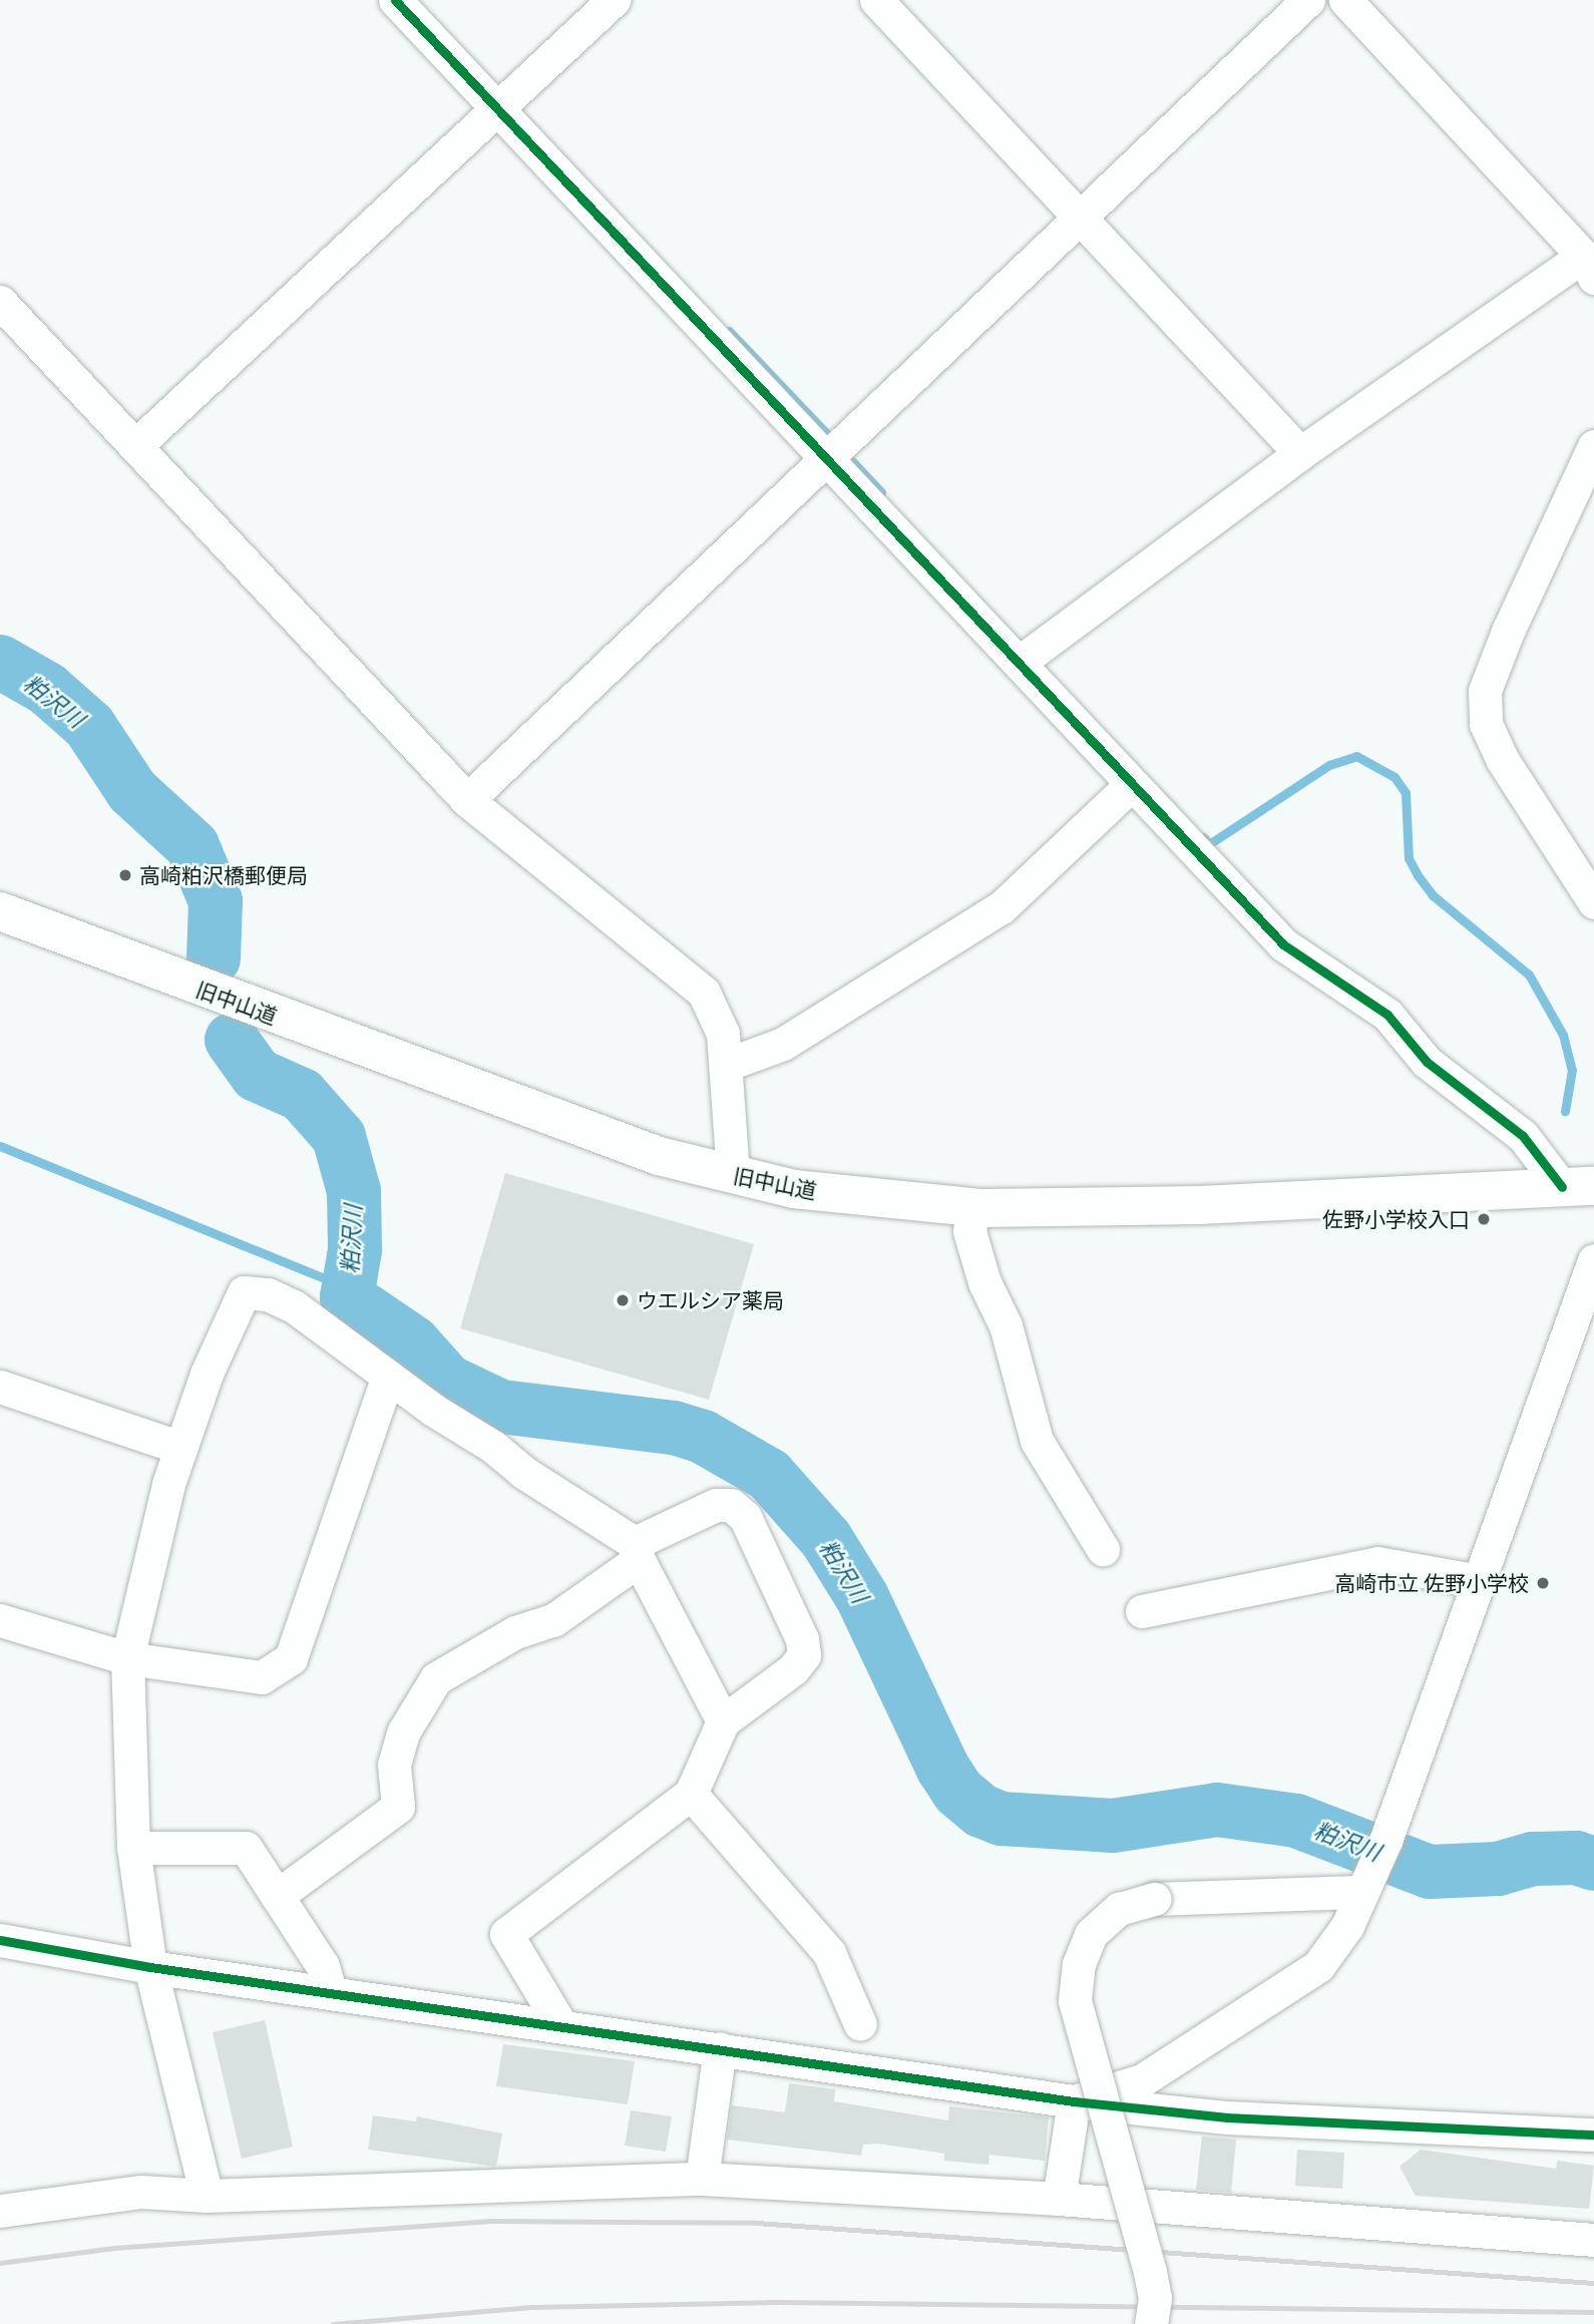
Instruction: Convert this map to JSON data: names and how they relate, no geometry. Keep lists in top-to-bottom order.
{
  "streets": {
    "main road": ["旧中山道"]
  },
  "water": ["粕沢川"],
  "places": [
    "高崎粕沢橋郵便局",
    "佐野小学校入口",
    "ウエルシア薬局",
    "高崎市立 佐野小学校"
  ]
}
